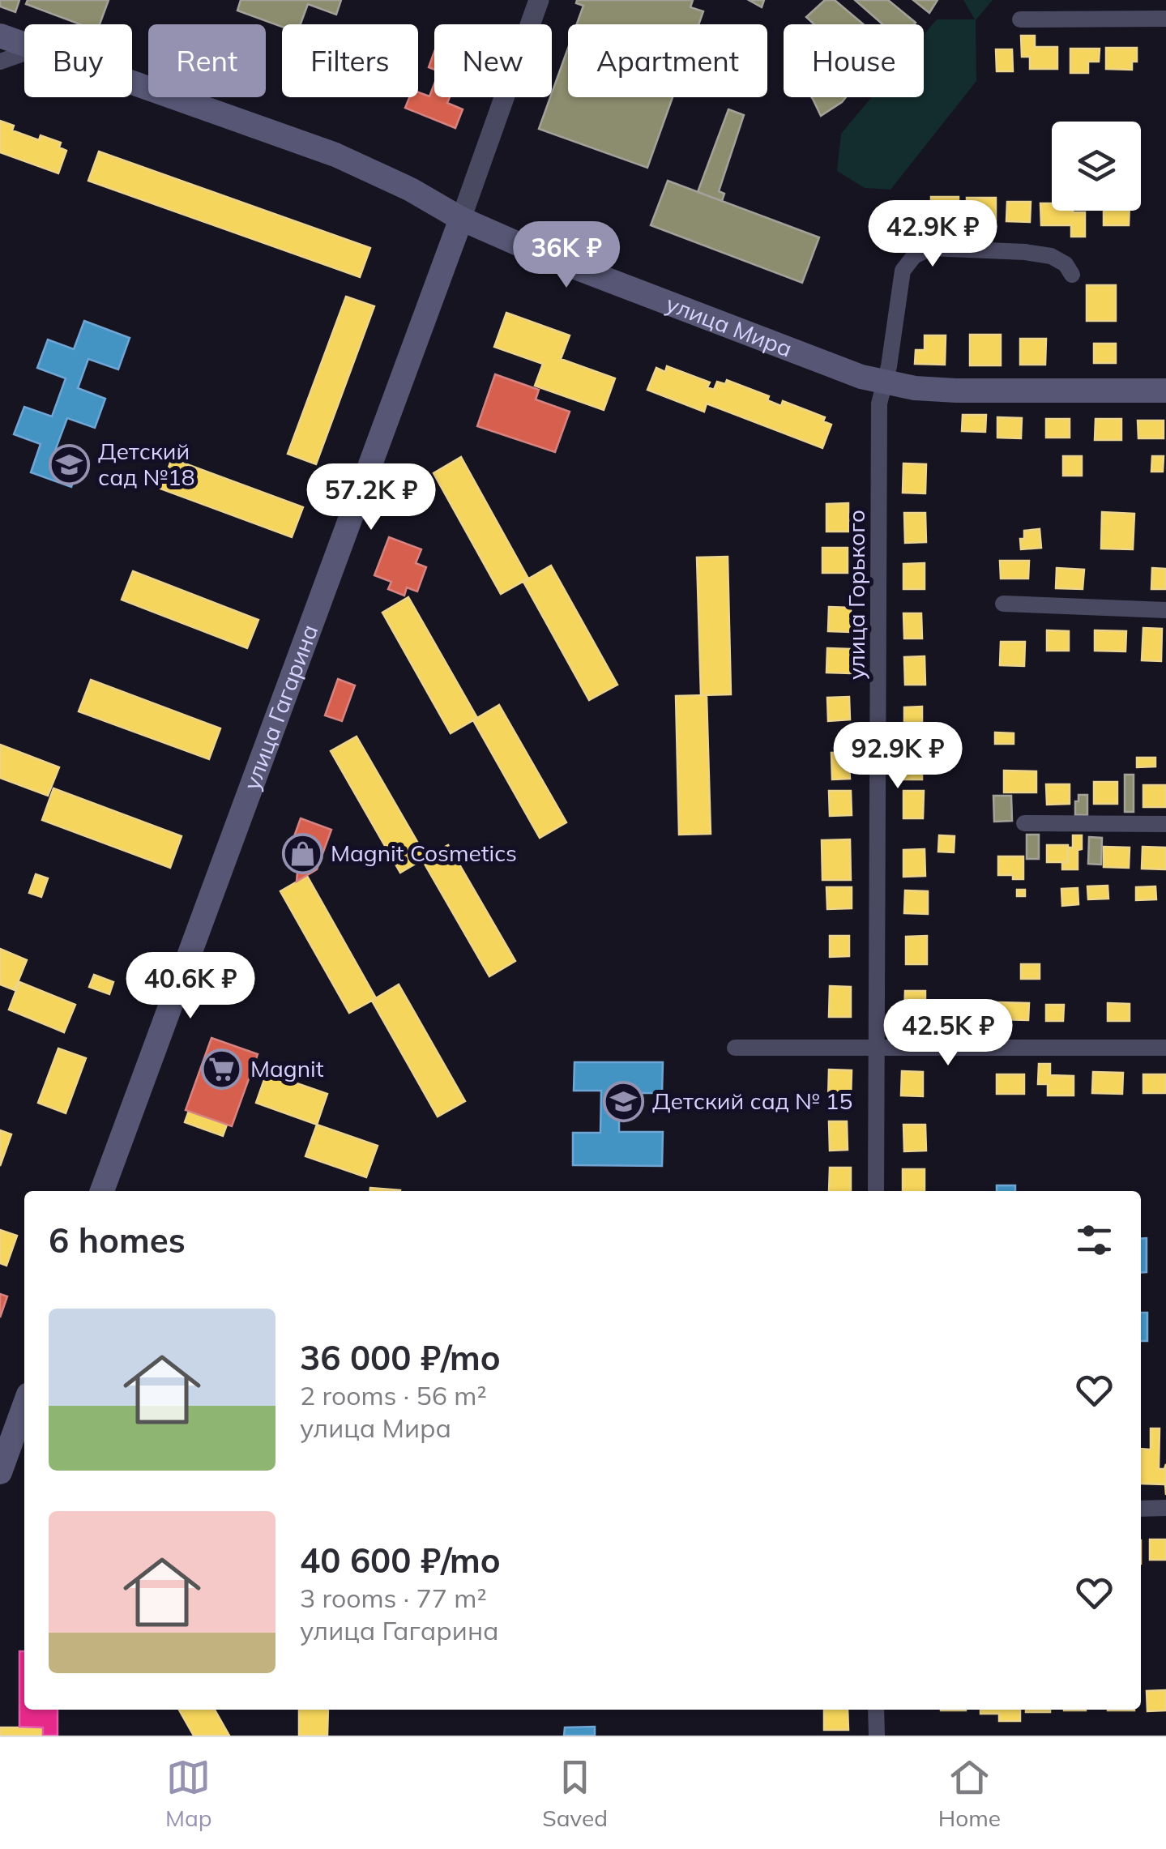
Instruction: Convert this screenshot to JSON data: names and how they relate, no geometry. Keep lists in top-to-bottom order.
{
  "streets": {
    "main road": ["улица Мира", "улица Гагарина"],
    "street": ["улица Горького"]
  },
  "crossings": [
    ["улица Мира", "улица Горького"],
    ["улица Мира", "улица Гагарина"]
  ],
  "places": {
    "school or university": ["Детский сад №18", "Детский сад № 15"],
    "shop": ["Magnit Cosmetics"],
    "supermarket": ["Magnit"]
  },
  "page": {
    "chip": [
      "Buy",
      "Rent",
      "Filters",
      "New",
      "Apartment",
      "House"
    ],
    "price": [
      "42.9K ₽",
      "36K ₽",
      "57.2K ₽",
      "92.9K ₽",
      "40.6K ₽",
      "42.5K ₽"
    ],
    "heading": "6 homes",
    "list": [
      {
        "name": "36 000 ₽/mo",
        "note": "2 rooms · 56 m² · улица Мира"
      },
      {
        "name": "40 600 ₽/mo",
        "note": "3 rooms · 77 m² · улица Гагарина"
      }
    ],
    "tabs": ["Map", "Saved", "Home"]
  }
}
